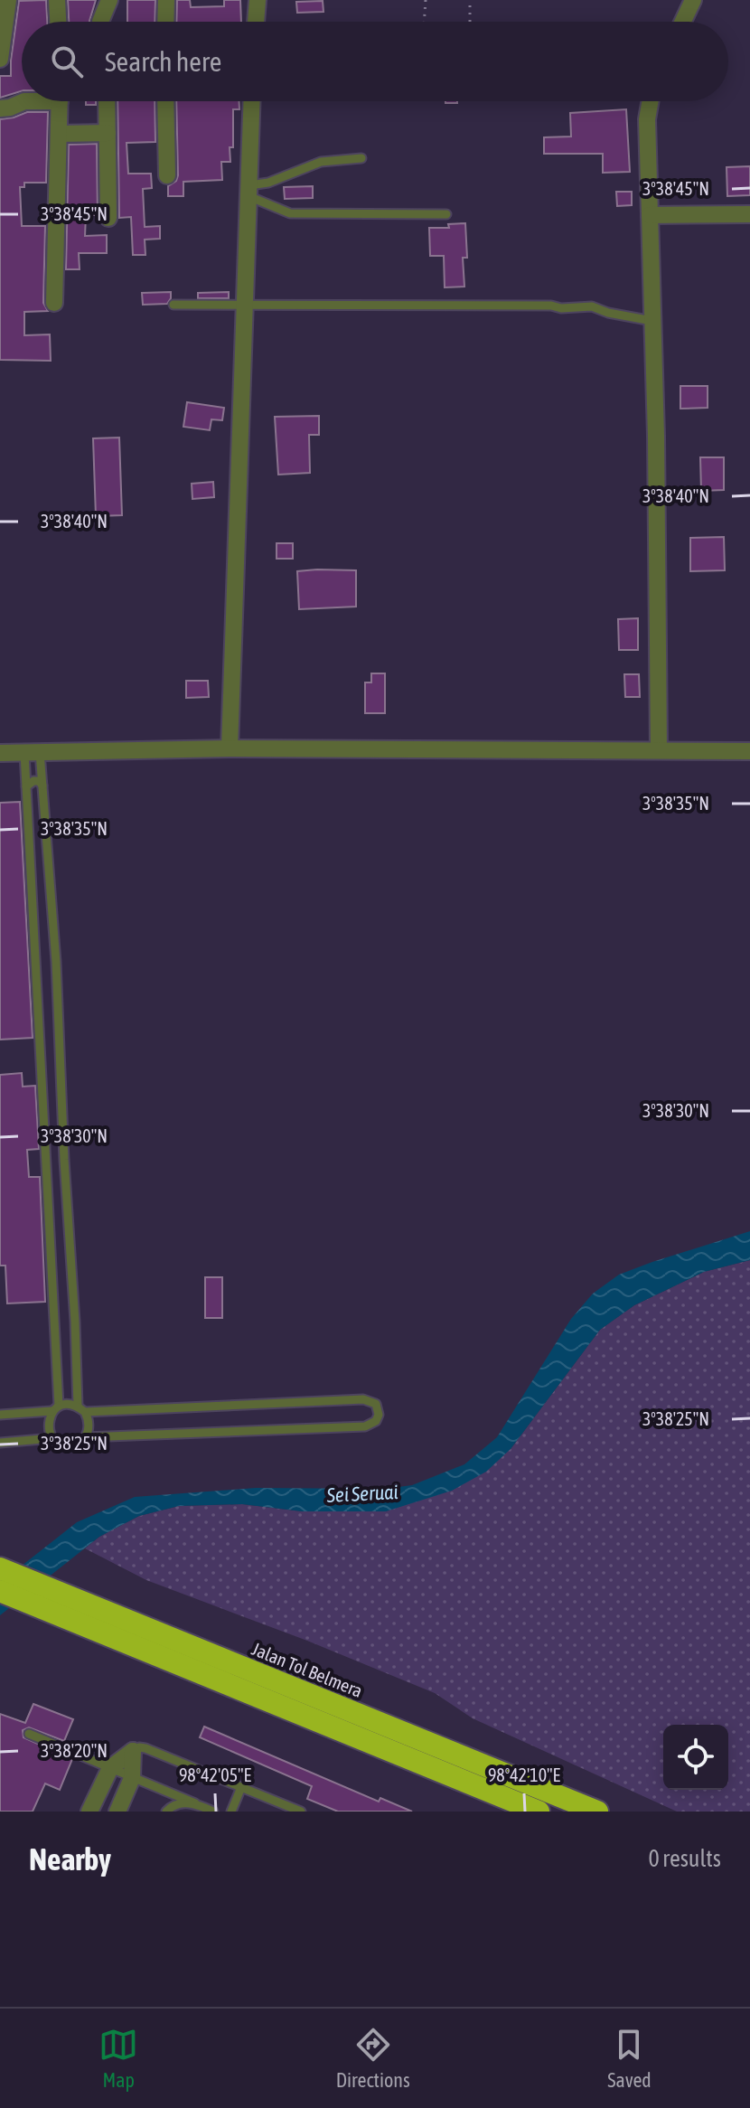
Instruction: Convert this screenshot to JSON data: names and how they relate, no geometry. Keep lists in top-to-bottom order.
{
  "streets": {
    "highway": ["Jalan Tol Belmera"]
  },
  "water": ["Sei Seruai"],
  "page": {
    "search": "Search here",
    "heading": ["Nearby", "0 results"],
    "nav": ["Map", "Directions", "Saved"]
  },
  "coordinates": [
    "3°38'45\"N",
    "3°38'40\"N",
    "3°38'35\"N",
    "3°38'30\"N",
    "3°38'25\"N",
    "3°38'20\"N",
    "98°42'05\"E",
    "98°42'10\"E"
  ]
}
